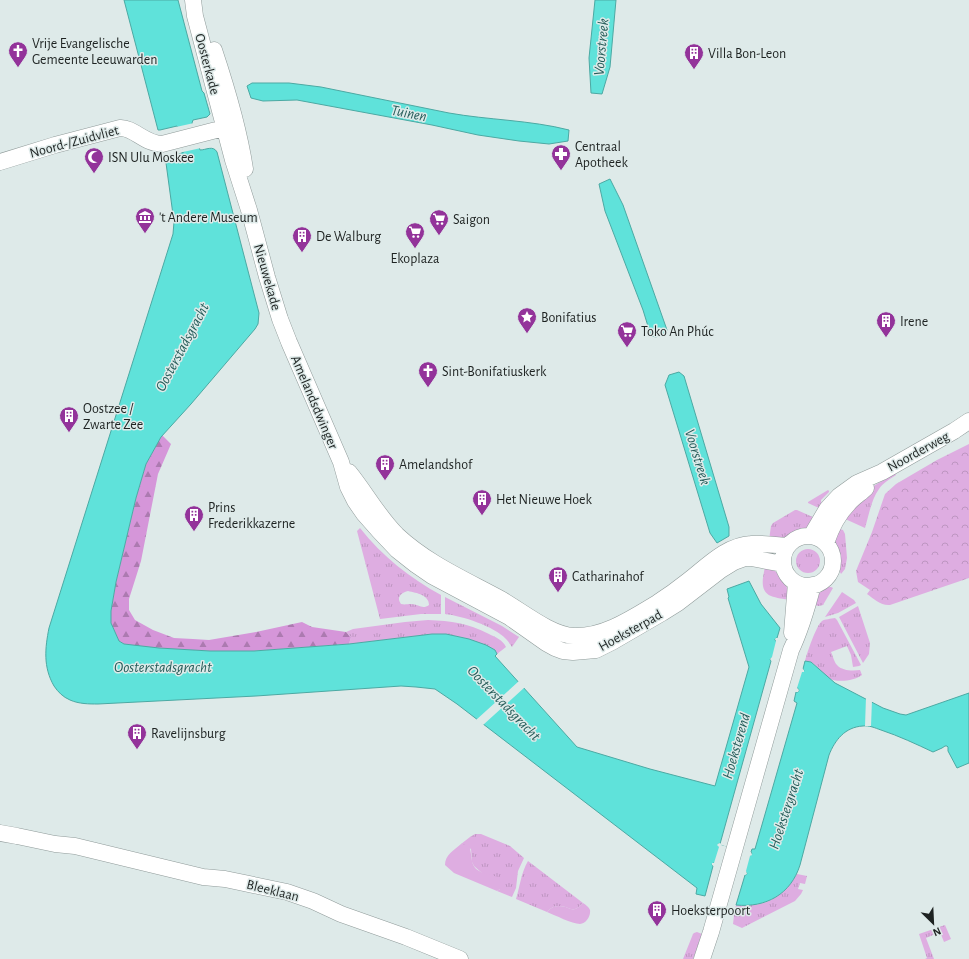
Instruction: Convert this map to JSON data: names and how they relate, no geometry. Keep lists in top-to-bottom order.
{
  "streets": {
    "main road": [
      "Oosterkade",
      "Noord-/Zuidvliet",
      "Nieuwekade",
      "Amelandsdwinger",
      "Noorderweg",
      "Hoeksterpad",
      "Bleeklaan"
    ]
  },
  "crossings": [
    ["Oosterkade", "Noord-/Zuidvliet"],
    ["Oosterkade", "Nieuwekade"],
    ["Noord-/Zuidvliet", "Nieuwekade"],
    ["Nieuwekade", "Amelandsdwinger"],
    ["Amelandsdwinger", "Hoeksterpad"],
    ["Noorderweg", "Hoeksterpad"]
  ],
  "water": [
    "Voorstreek",
    "Tuinen",
    "Oosterstadsgracht",
    "Hoeksterend",
    "Hoekstergracht"
  ],
  "places": {
    "church": ["Vrije Evangelische Gemeente Leeuwarden", "Sint-Bonifatiuskerk"],
    "building": [
      "Villa Bon-Leon",
      "De Walburg",
      "Irene",
      "Oostzee / Zwarte Zee",
      "Amelandshof",
      "Het Nieuwe Hoek",
      "Prins Frederikkazerne",
      "Catharinahof",
      "Ravelijnsburg",
      "Hoeksterpoort"
    ],
    "pharmacy": ["Centraal Apotheek"],
    "mosque": ["ISN Ulu Moskee"],
    "museum": ["'t Andere Museum"],
    "supermarket": ["Saigon", "Ekoplaza", "Toko An Phúc"],
    "place": ["Bonifatius"]
  },
  "north": "bottom right"
}
